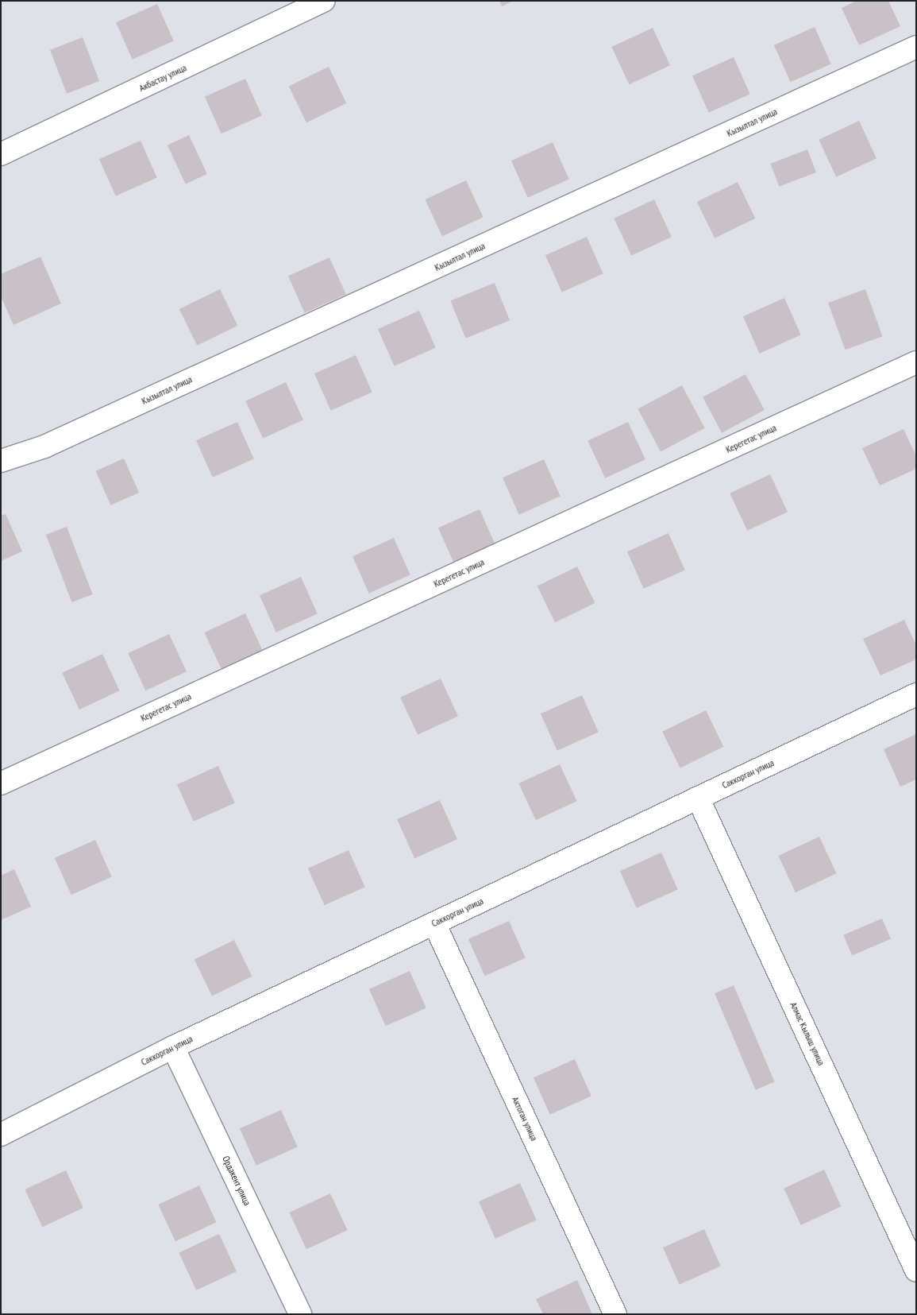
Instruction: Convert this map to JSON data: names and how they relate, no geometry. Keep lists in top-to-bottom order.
{
  "streets": {
    "street": [
      "Акбастау улица",
      "Кызылтал улица",
      "Керегетас улица",
      "Саккорган улица",
      "Алмас Кылыш улица",
      "Актоган улица",
      "Ордакент улица"
    ]
  },
  "crossings": [
    ["Саккорган улица", "Алмас Кылыш улица"],
    ["Саккорган улица", "Актоган улица"],
    ["Саккорган улица", "Ордакент улица"]
  ]
}
